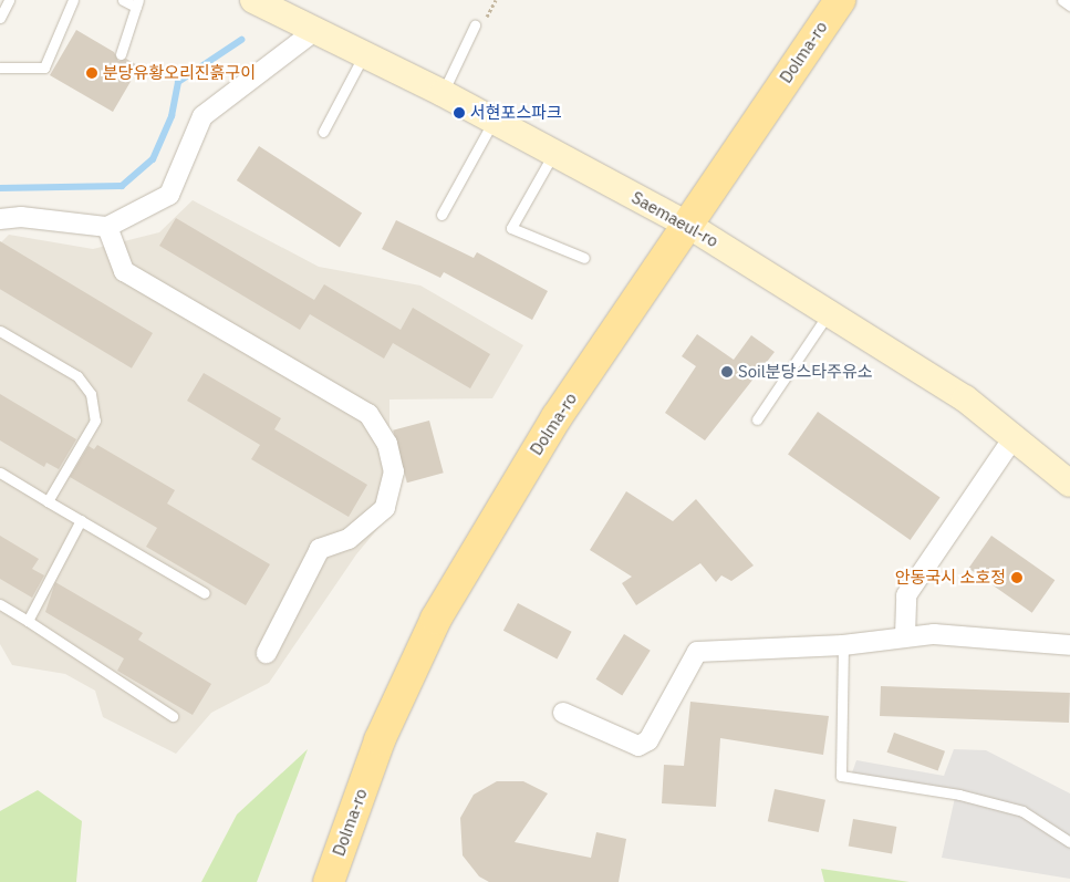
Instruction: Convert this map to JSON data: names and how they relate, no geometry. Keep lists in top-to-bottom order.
{
  "streets": {
    "main road": ["Dolma-ro"],
    "street": ["Saemaeul-ro"]
  },
  "crossings": [
    ["Dolma-ro", "Saemaeul-ro"]
  ],
  "places": [
    "분당유황오리진흙구이",
    "서현포스파크",
    "Soil분당스타주유소",
    "안동국시 소호정"
  ]
}
